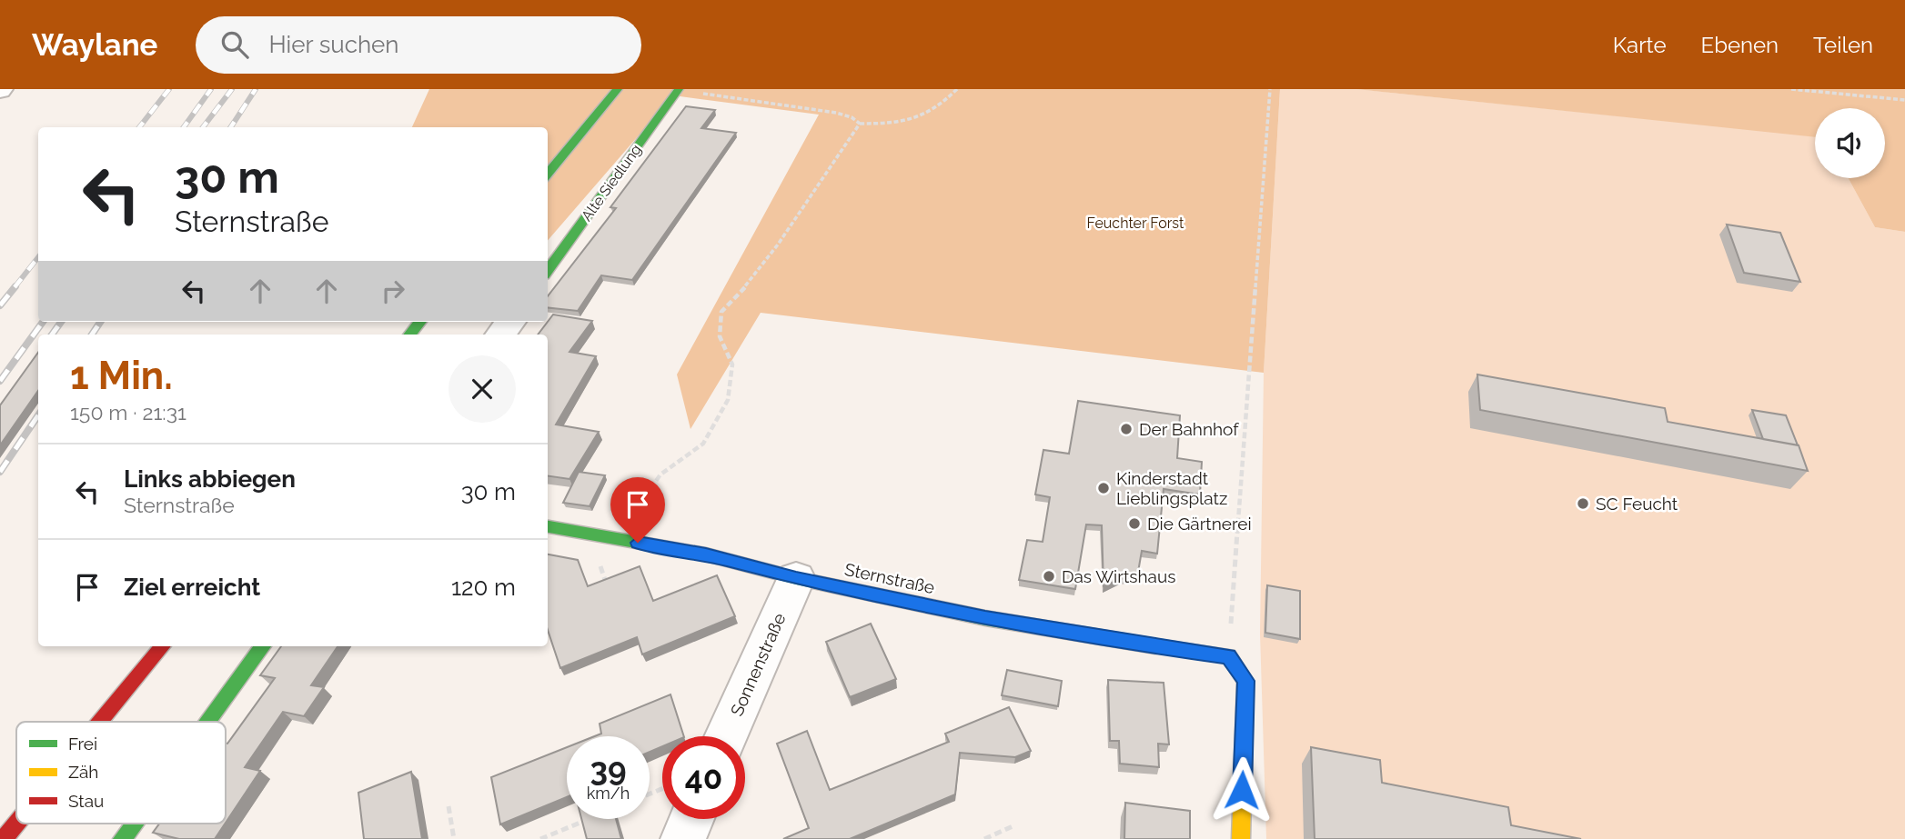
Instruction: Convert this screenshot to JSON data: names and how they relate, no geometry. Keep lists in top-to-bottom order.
{
  "streets": {
    "street": ["Alte Siedlung", "Sternstraße", "Sonnenstraße"]
  },
  "crossings": [
    ["Sternstraße", "Sonnenstraße"]
  ],
  "parks": ["Feuchter Forst"],
  "places": [
    "Der Bahnhof",
    "Kinderstadt Lieblingsplatz",
    "SC Feucht",
    "Die Gärtnerei",
    "Das Wirtshaus"
  ],
  "legend": ["Frei", "Zäh", "Stau"],
  "page": {
    "header": "Waylane",
    "search": "Hier suchen",
    "nav": ["Karte", "Ebenen", "Teilen"],
    "turn": ["30 m", "Sternstraße"],
    "heading": ["1 Min.", "150 m · 21:31"],
    "list": [
      {
        "name": "Links abbiegen",
        "note": "Sternstraße",
        "value": "30 m"
      },
      {
        "name": "Ziel erreicht",
        "value": "120 m"
      }
    ],
    "speed": "39 km/h",
    "limit": "40"
  }
}
